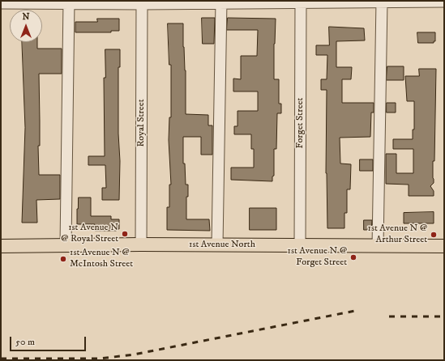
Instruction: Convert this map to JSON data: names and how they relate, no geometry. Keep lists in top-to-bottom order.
{
  "streets": {
    "main road": ["1st Avenue North"],
    "street": ["Royal Street", "Forget Street"]
  },
  "crossings": [
    ["Royal Street", "1st Avenue North"],
    ["Forget Street", "1st Avenue North"]
  ],
  "places": [
    "1st Avenue N @ Royal Street",
    "1st Avenue N @ Arthur Street",
    "1st Avenue N @ Forget Street",
    "1st Avenue N @ McIntosh Street"
  ],
  "scale_bar": "50 m",
  "north": "top"
}
